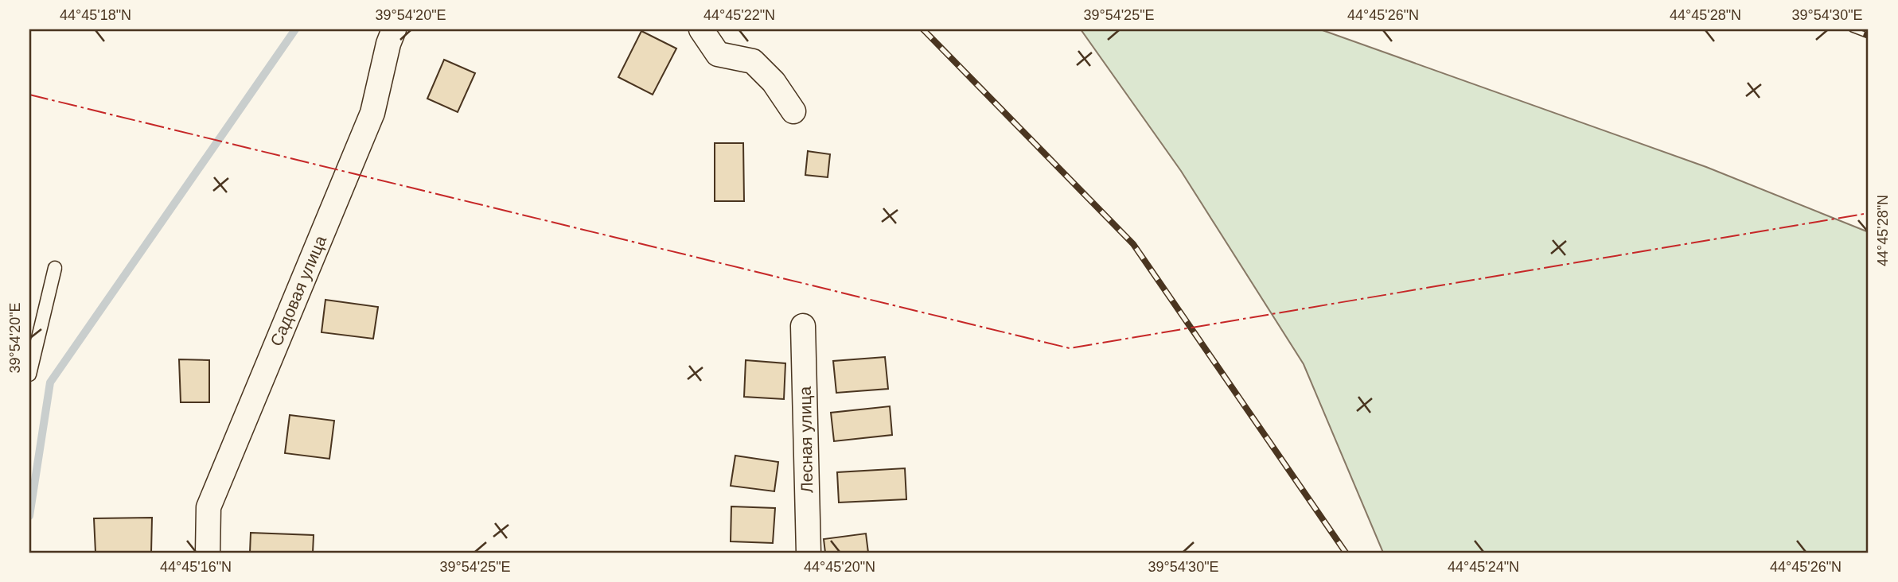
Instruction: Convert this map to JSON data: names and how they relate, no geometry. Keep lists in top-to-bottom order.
{
  "streets": {
    "street": ["Садовая улица", "Лесная улица"]
  },
  "coordinates": [
    "44°45'18\"N",
    "39°54'20\"E",
    "44°45'22\"N",
    "39°54'25\"E",
    "44°45'26\"N",
    "44°45'28\"N",
    "39°54'30\"E",
    "44°45'16\"N",
    "44°45'20\"N",
    "44°45'24\"N"
  ]
}
